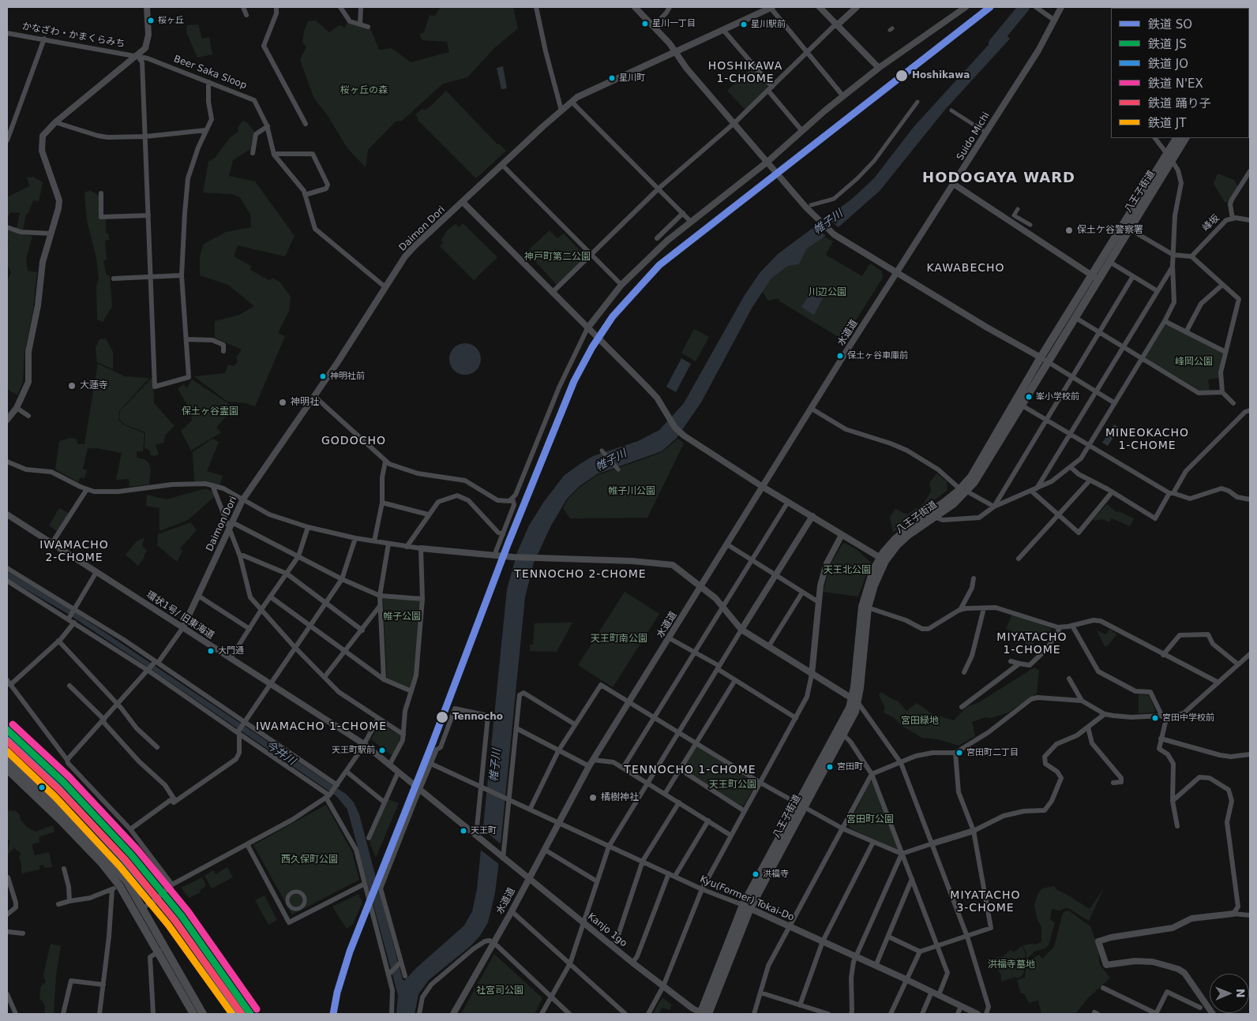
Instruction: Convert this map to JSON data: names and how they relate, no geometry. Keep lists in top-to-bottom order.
{
  "streets": {
    "highway": ["八王子街道"],
    "street": [
      "かなざわ・かまくらみち",
      "Beer Saka Sloop",
      "Suido Michi",
      "峰坂",
      "Daimon Dori",
      "水道道",
      "環状1号/ 旧東海道",
      "Kyu(Former) Tokai-Do",
      "Kanjo 1go"
    ]
  },
  "crossings": [
    ["かなざわ・かまくらみち", "Beer Saka Sloop"],
    ["Beer Saka Sloop", "Daimon Dori"],
    ["Suido Michi", "水道道"],
    ["八王子街道", "Kyu(Former) Tokai-Do"],
    ["八王子街道", "Kanjo 1go"],
    ["Daimon Dori", "環状1号/ 旧東海道"],
    ["水道道", "Kyu(Former) Tokai-Do"],
    ["水道道", "Kanjo 1go"]
  ],
  "districts": [
    "HOSHIKAWA 1-CHOME",
    "HODOGAYA WARD",
    "KAWABECHO",
    "MINEOKACHO 1-CHOME",
    "GODOCHO",
    "IWAMACHO 2-CHOME",
    "TENNOCHO 2-CHOME",
    "MIYATACHO 1-CHOME",
    "IWAMACHO 1-CHOME",
    "TENNOCHO 1-CHOME",
    "MIYATACHO 3-CHOME"
  ],
  "water": ["帷子川", "今井川"],
  "parks": [
    "桜ヶ丘の森",
    "神戸町第二公園",
    "川辺公園",
    "峰岡公園",
    "保土ヶ谷霊園",
    "帷子川公園",
    "天王北公園",
    "帷子公園",
    "天王町南公園",
    "宮田緑地",
    "天王町公園",
    "宮田町公園",
    "西久保町公園",
    "洪福寺墓地",
    "社宮司公園"
  ],
  "places": [
    "桜ヶ丘",
    "星川一丁目",
    "星川駅前",
    "Hoshikawa",
    "星川町",
    "保土ケ谷警察署",
    "保土ヶ谷車庫前",
    "神明社前",
    "大蓮寺",
    "峯小学校前",
    "神明社",
    "大門通",
    "Tennocho",
    "宮田中学校前",
    "天王町駅前",
    "宮田町二丁目",
    "宮田町",
    "橘樹神社",
    "天王町",
    "洪福寺"
  ],
  "lines": [
    "rail line SO",
    "rail line N'EX",
    "rail line JS",
    "rail line JO",
    "rail line 踊り子",
    "rail line JT"
  ],
  "legend": [
    "鉄道 SO",
    "鉄道 JS",
    "鉄道 JO",
    "鉄道 N'EX",
    "鉄道 踊り子",
    "鉄道 JT"
  ],
  "north": "right"
}
